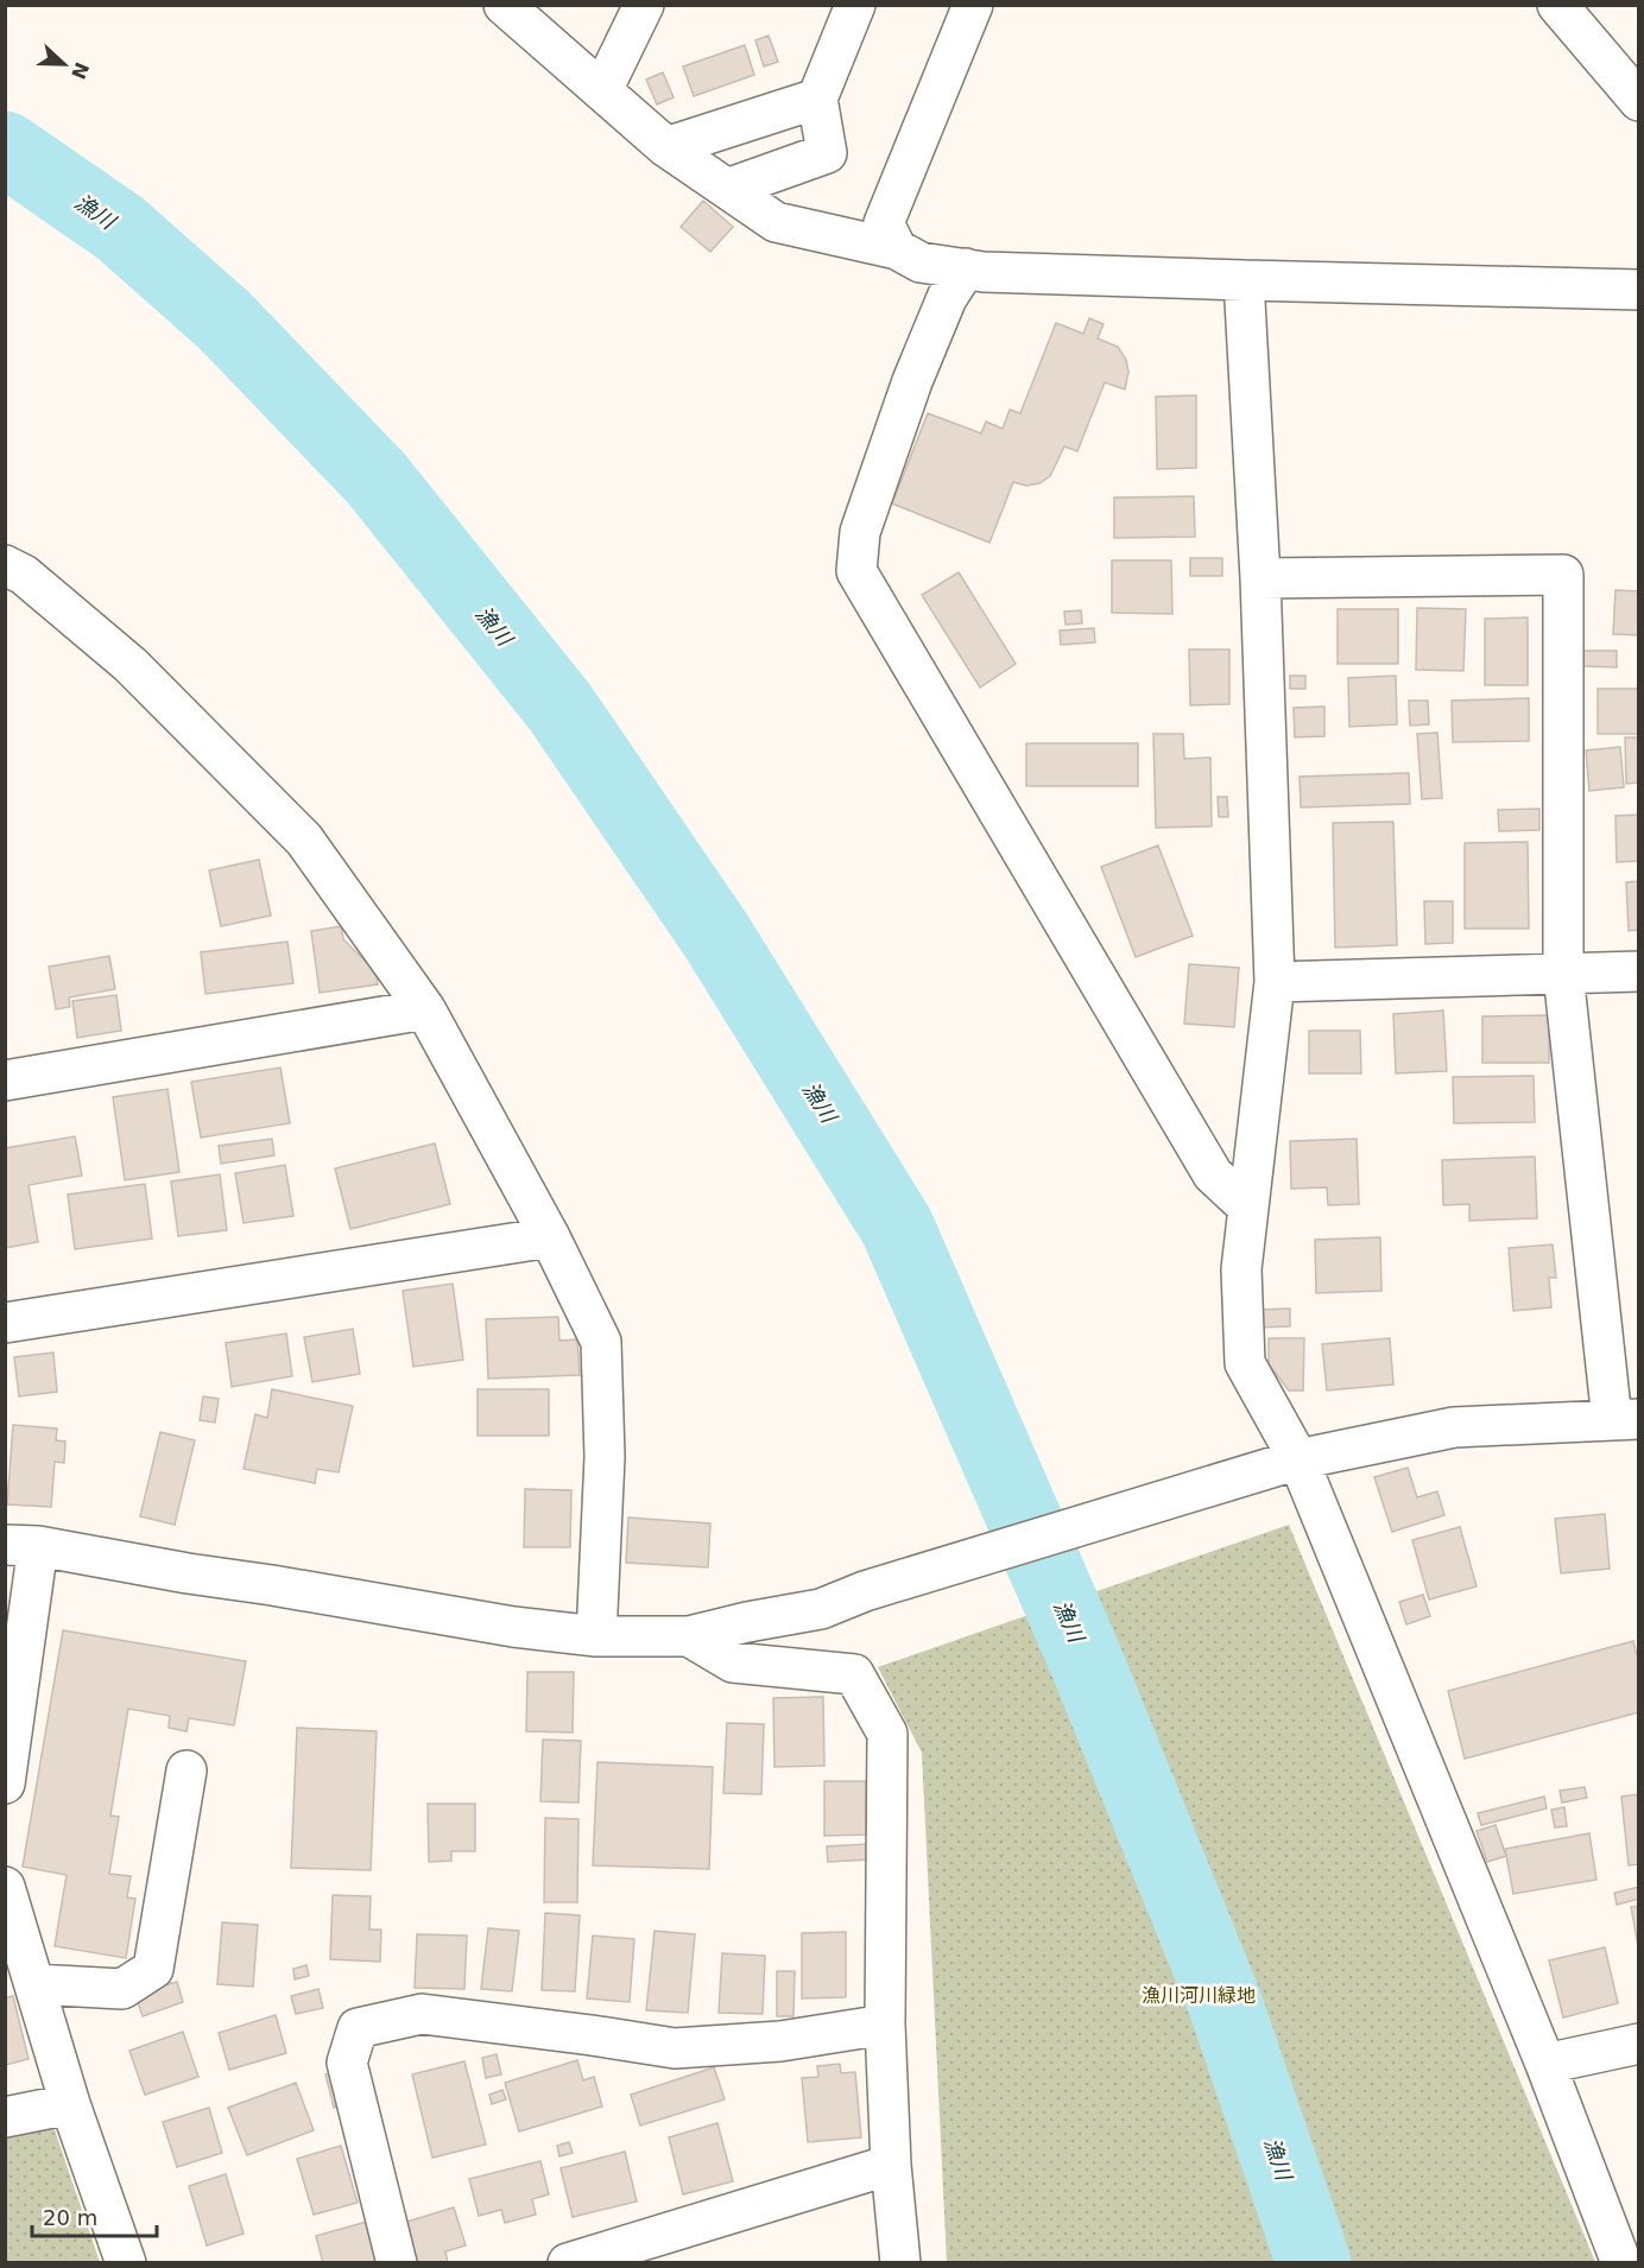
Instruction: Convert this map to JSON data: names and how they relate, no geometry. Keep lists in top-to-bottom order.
{
  "water": ["漁川"],
  "parks": ["漁川河川緑地"],
  "scale_bar": "20 m",
  "north": "right"
}
